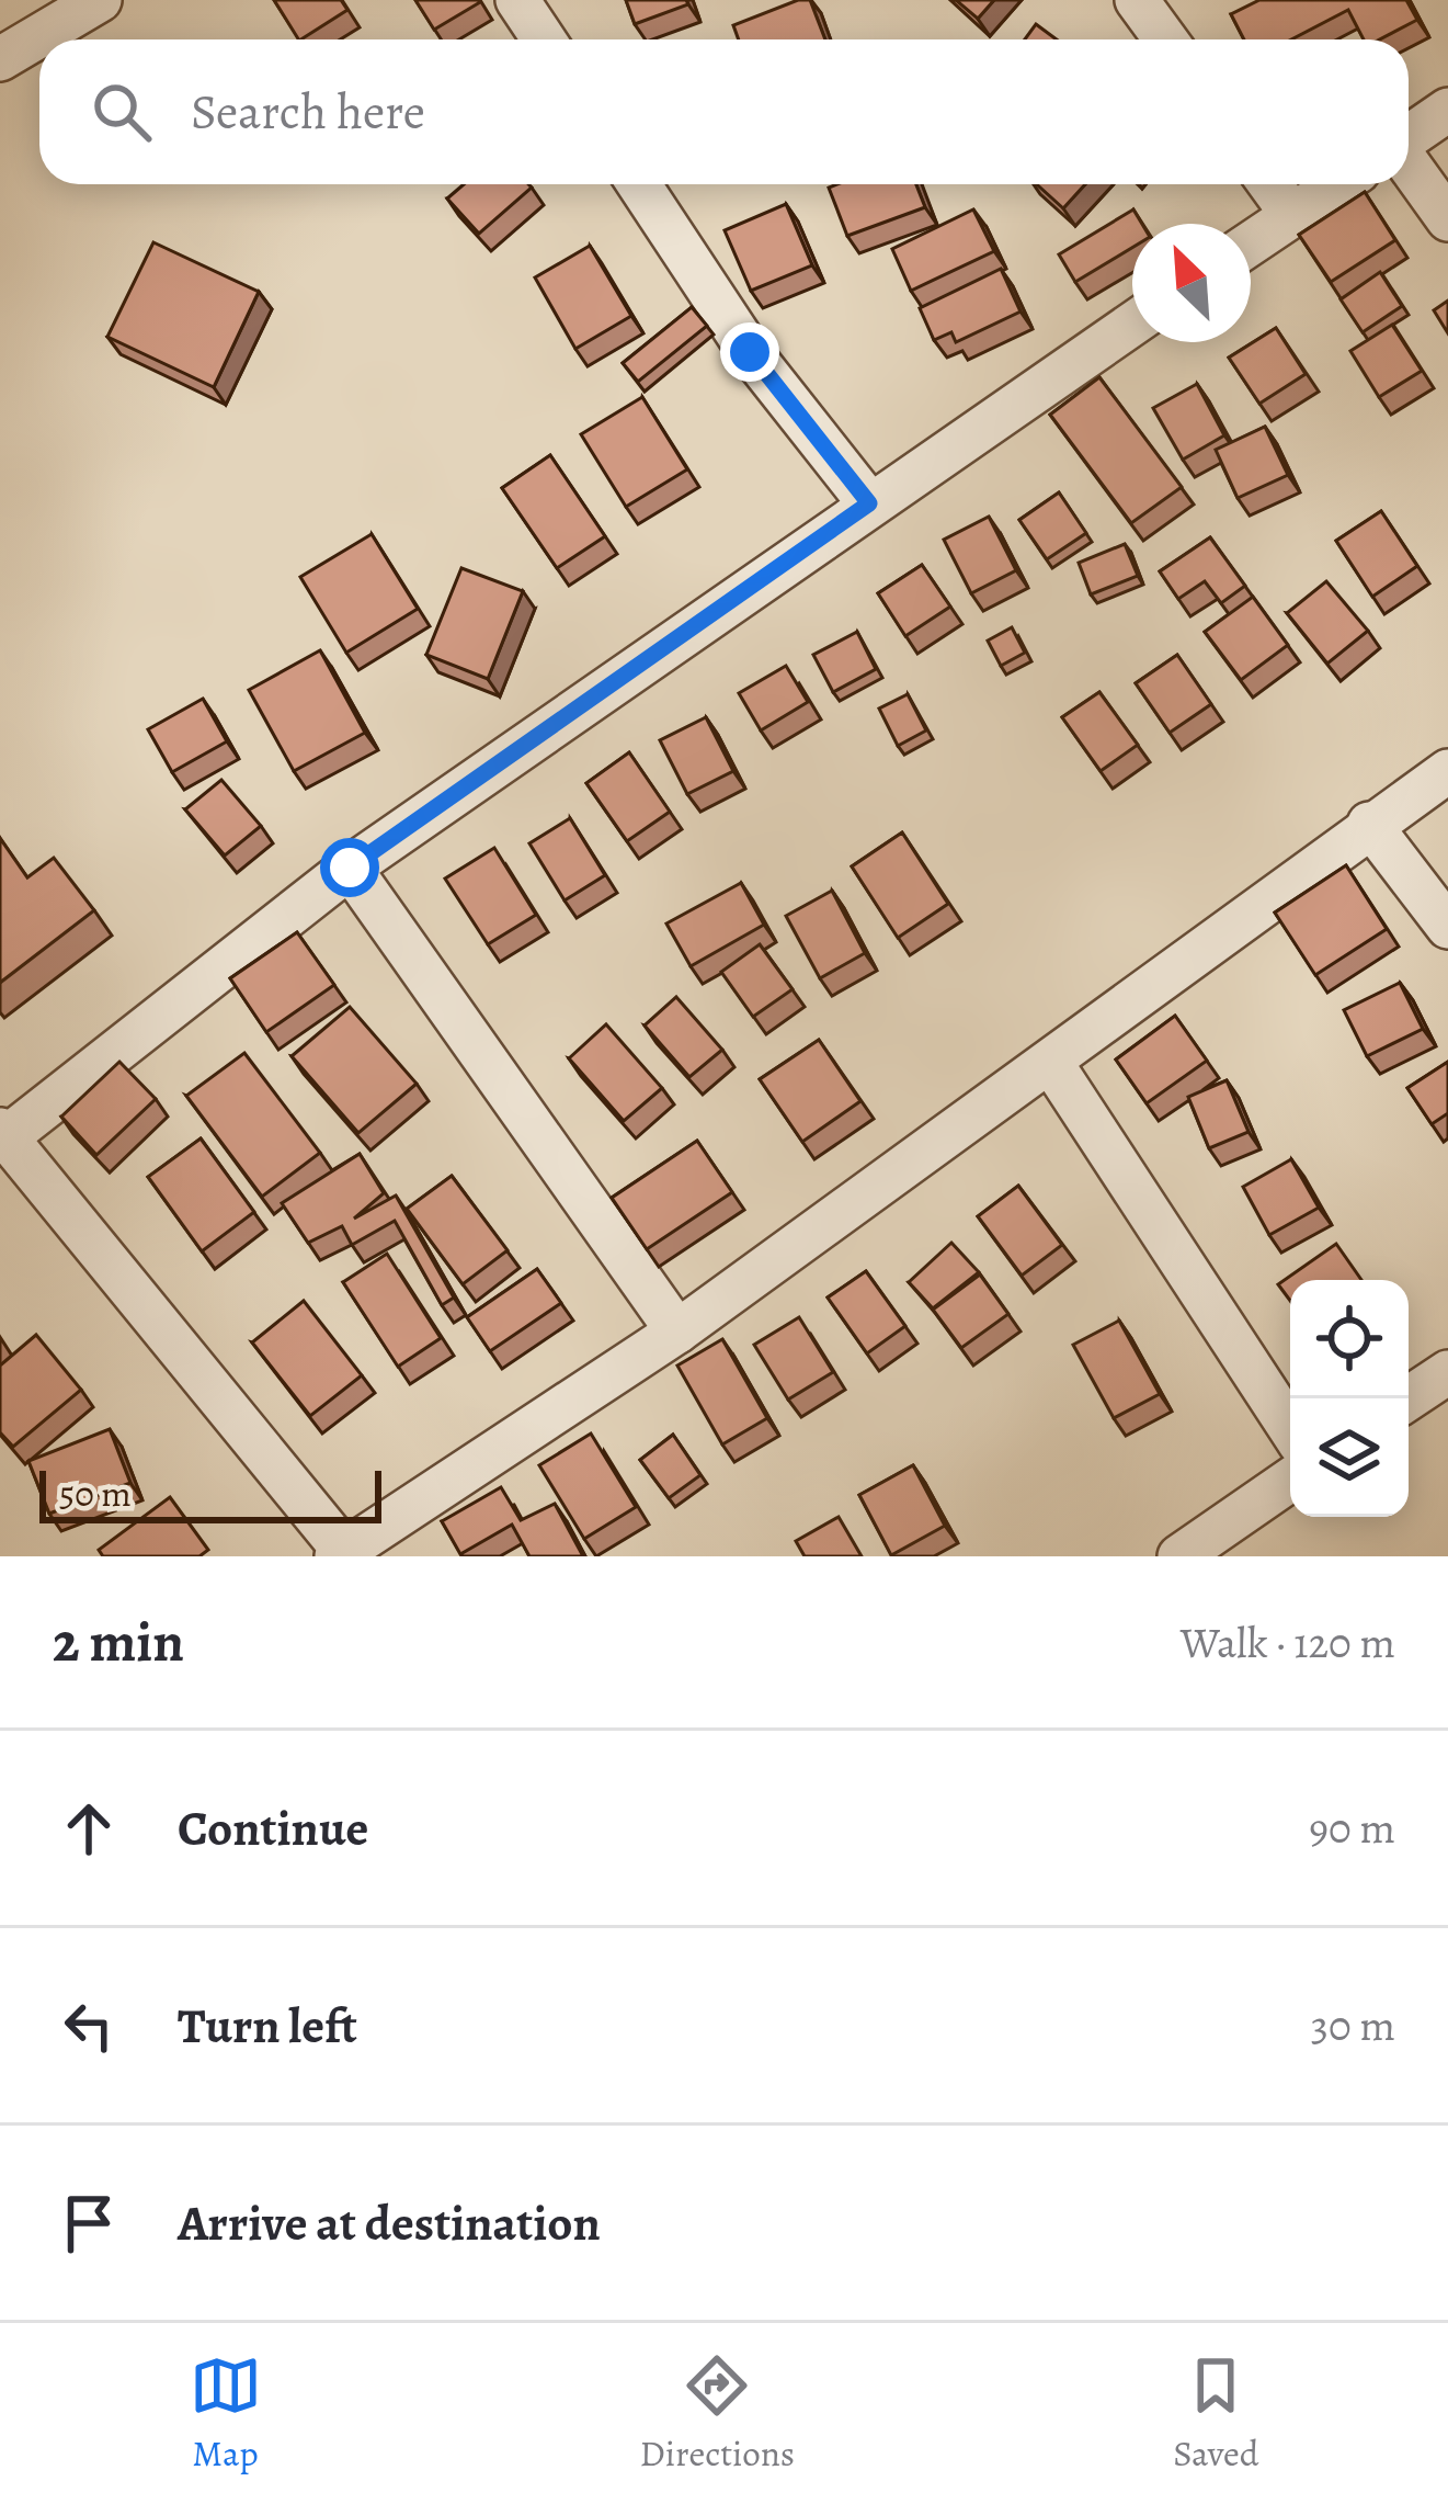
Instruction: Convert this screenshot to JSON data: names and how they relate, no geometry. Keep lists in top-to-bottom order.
{
  "scale_bar": "50 m",
  "north": "top left",
  "page": {
    "search": "Search here",
    "scale": "50 m",
    "heading": ["2 min", "Walk · 120 m"],
    "list": [
      ["Continue", "90 m"],
      ["Turn left", "30 m"],
      "Arrive at destination"
    ],
    "nav": ["Map", "Directions", "Saved"]
  }
}
